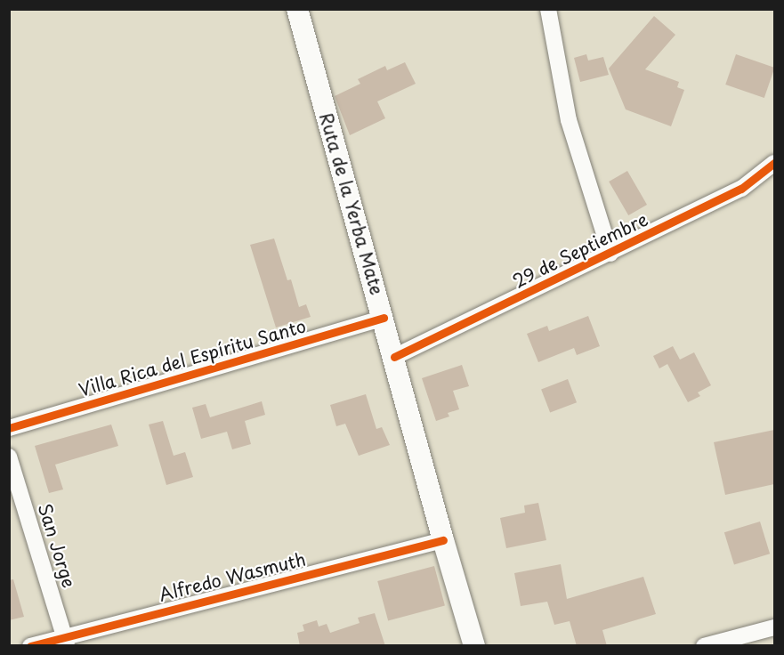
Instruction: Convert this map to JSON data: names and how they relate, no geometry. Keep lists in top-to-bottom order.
{
  "streets": {
    "main road": ["Ruta de la Yerba Mate"],
    "street": [
      "29 de Septiembre",
      "Villa Rica del Espíritu Santo",
      "San Jorge",
      "Alfredo Wasmuth"
    ]
  },
  "crossings": [
    ["Ruta de la Yerba Mate", "29 de Septiembre"],
    ["Ruta de la Yerba Mate", "Villa Rica del Espíritu Santo"],
    ["Ruta de la Yerba Mate", "Alfredo Wasmuth"],
    ["San Jorge", "Alfredo Wasmuth"]
  ]
}
